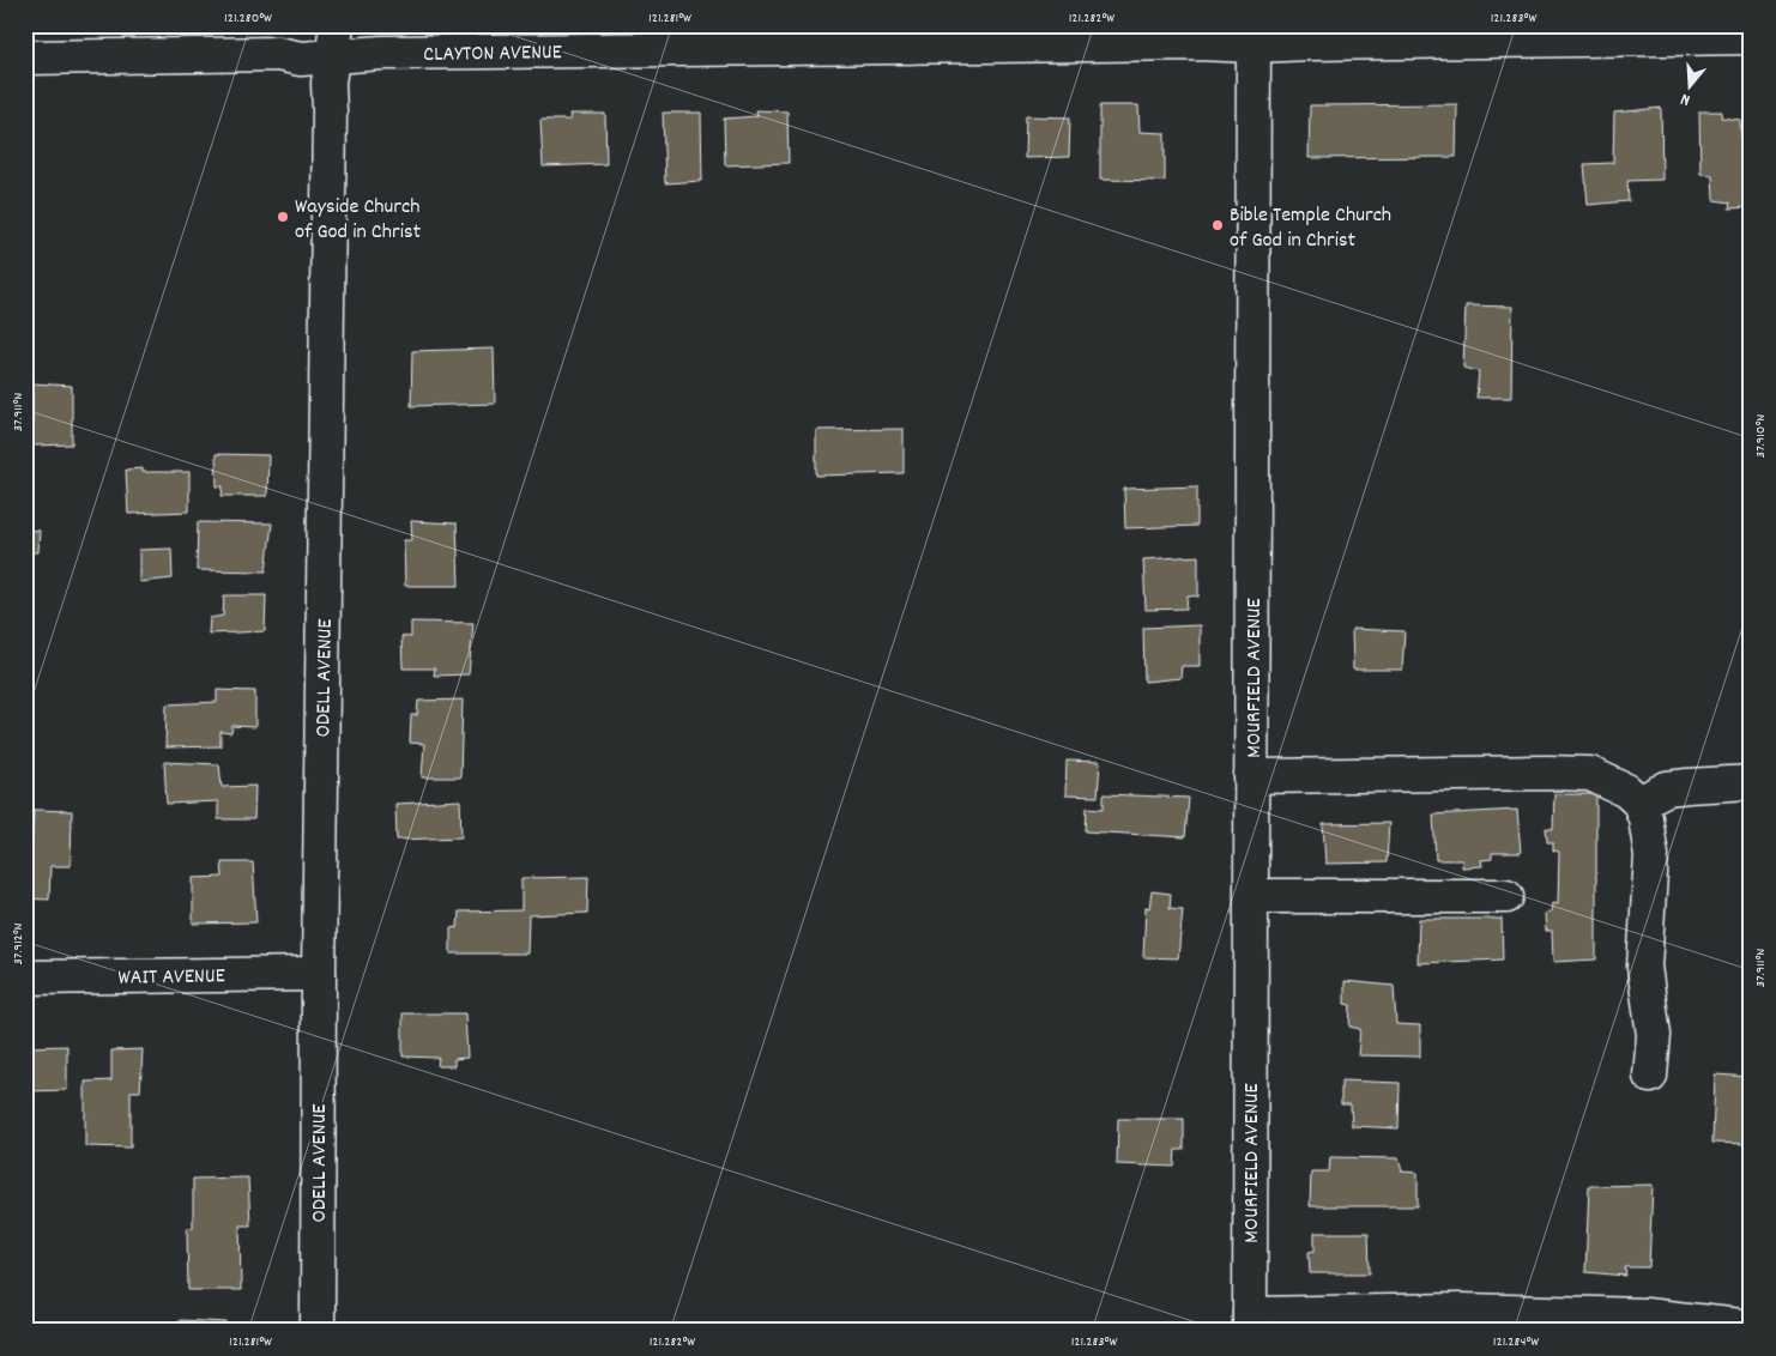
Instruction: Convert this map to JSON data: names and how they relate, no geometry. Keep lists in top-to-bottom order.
{
  "streets": {
    "street": [
      "CLAYTON AVENUE",
      "ODELL AVENUE",
      "MOURFIELD AVENUE",
      "WAIT AVENUE"
    ]
  },
  "crossings": [
    ["CLAYTON AVENUE", "ODELL AVENUE"],
    ["CLAYTON AVENUE", "MOURFIELD AVENUE"],
    ["ODELL AVENUE", "WAIT AVENUE"]
  ],
  "places": ["Wayside Church of God in Christ", "Bible Temple Church of God in Christ"],
  "north": "bottom",
  "coordinates": [
    "121.280°W",
    "121.281°W",
    "121.282°W",
    "121.283°W",
    "37.911°N",
    "37.910°N",
    "37.912°N",
    "121.284°W"
  ]
}
